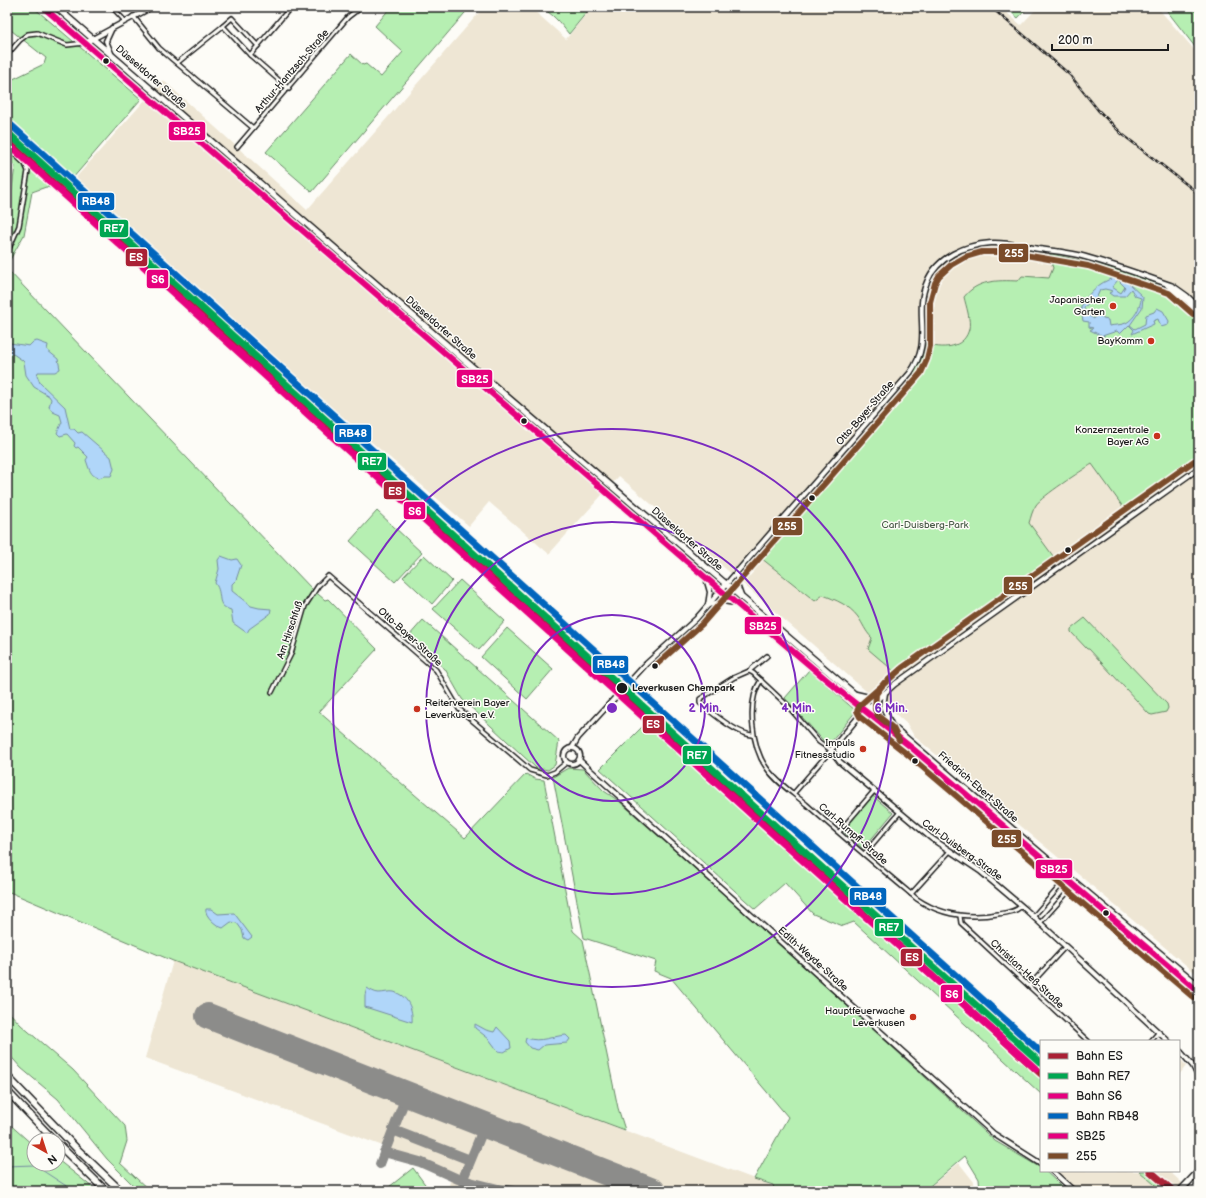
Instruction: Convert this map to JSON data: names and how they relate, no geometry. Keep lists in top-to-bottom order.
{
  "streets": {
    "main road": ["Düsseldorfer Straße", "Friedrich-Ebert-Straße"],
    "street": [
      "Arthur-Hantzsch-Straße",
      "Otto-Bayer-Straße",
      "Am Hirschfuß",
      "Carl-Rumpff-Straße",
      "Carl-Duisberg-Straße",
      "Edith-Weyde-Straße",
      "Christian-Heß-Straße"
    ]
  },
  "crossings": [
    ["Düsseldorfer Straße", "Otto-Bayer-Straße"],
    ["Düsseldorfer Straße", "Friedrich-Ebert-Straße"],
    ["Otto-Bayer-Straße", "Am Hirschfuß"],
    ["Otto-Bayer-Straße", "Edith-Weyde-Straße"],
    ["Carl-Rumpff-Straße", "Carl-Duisberg-Straße"],
    ["Carl-Rumpff-Straße", "Christian-Heß-Straße"]
  ],
  "parks": ["Carl-Duisberg-Park"],
  "places": [
    "Japanischer Garten",
    "BayKomm",
    "Konzernzentrale Bayer AG",
    "Leverkusen Chempark",
    "Reiterverein Bayer Leverkusen e.V.",
    "Impuls Fitnessstudio",
    "Hauptfeuerwache Leverkusen"
  ],
  "lines": [
    "transit line SB25",
    "rail line RB48",
    "rail line RE7",
    "rail line ES",
    "rail line S6",
    "transit line 255"
  ],
  "legend": [
    "Bahn ES",
    "Bahn RE7",
    "Bahn S6",
    "Bahn RB48",
    "SB25",
    "255"
  ],
  "scale_bar": "200 m",
  "north": "bottom right",
  "rings": ["2 Min.", "4 Min.", "6 Min."]
}
